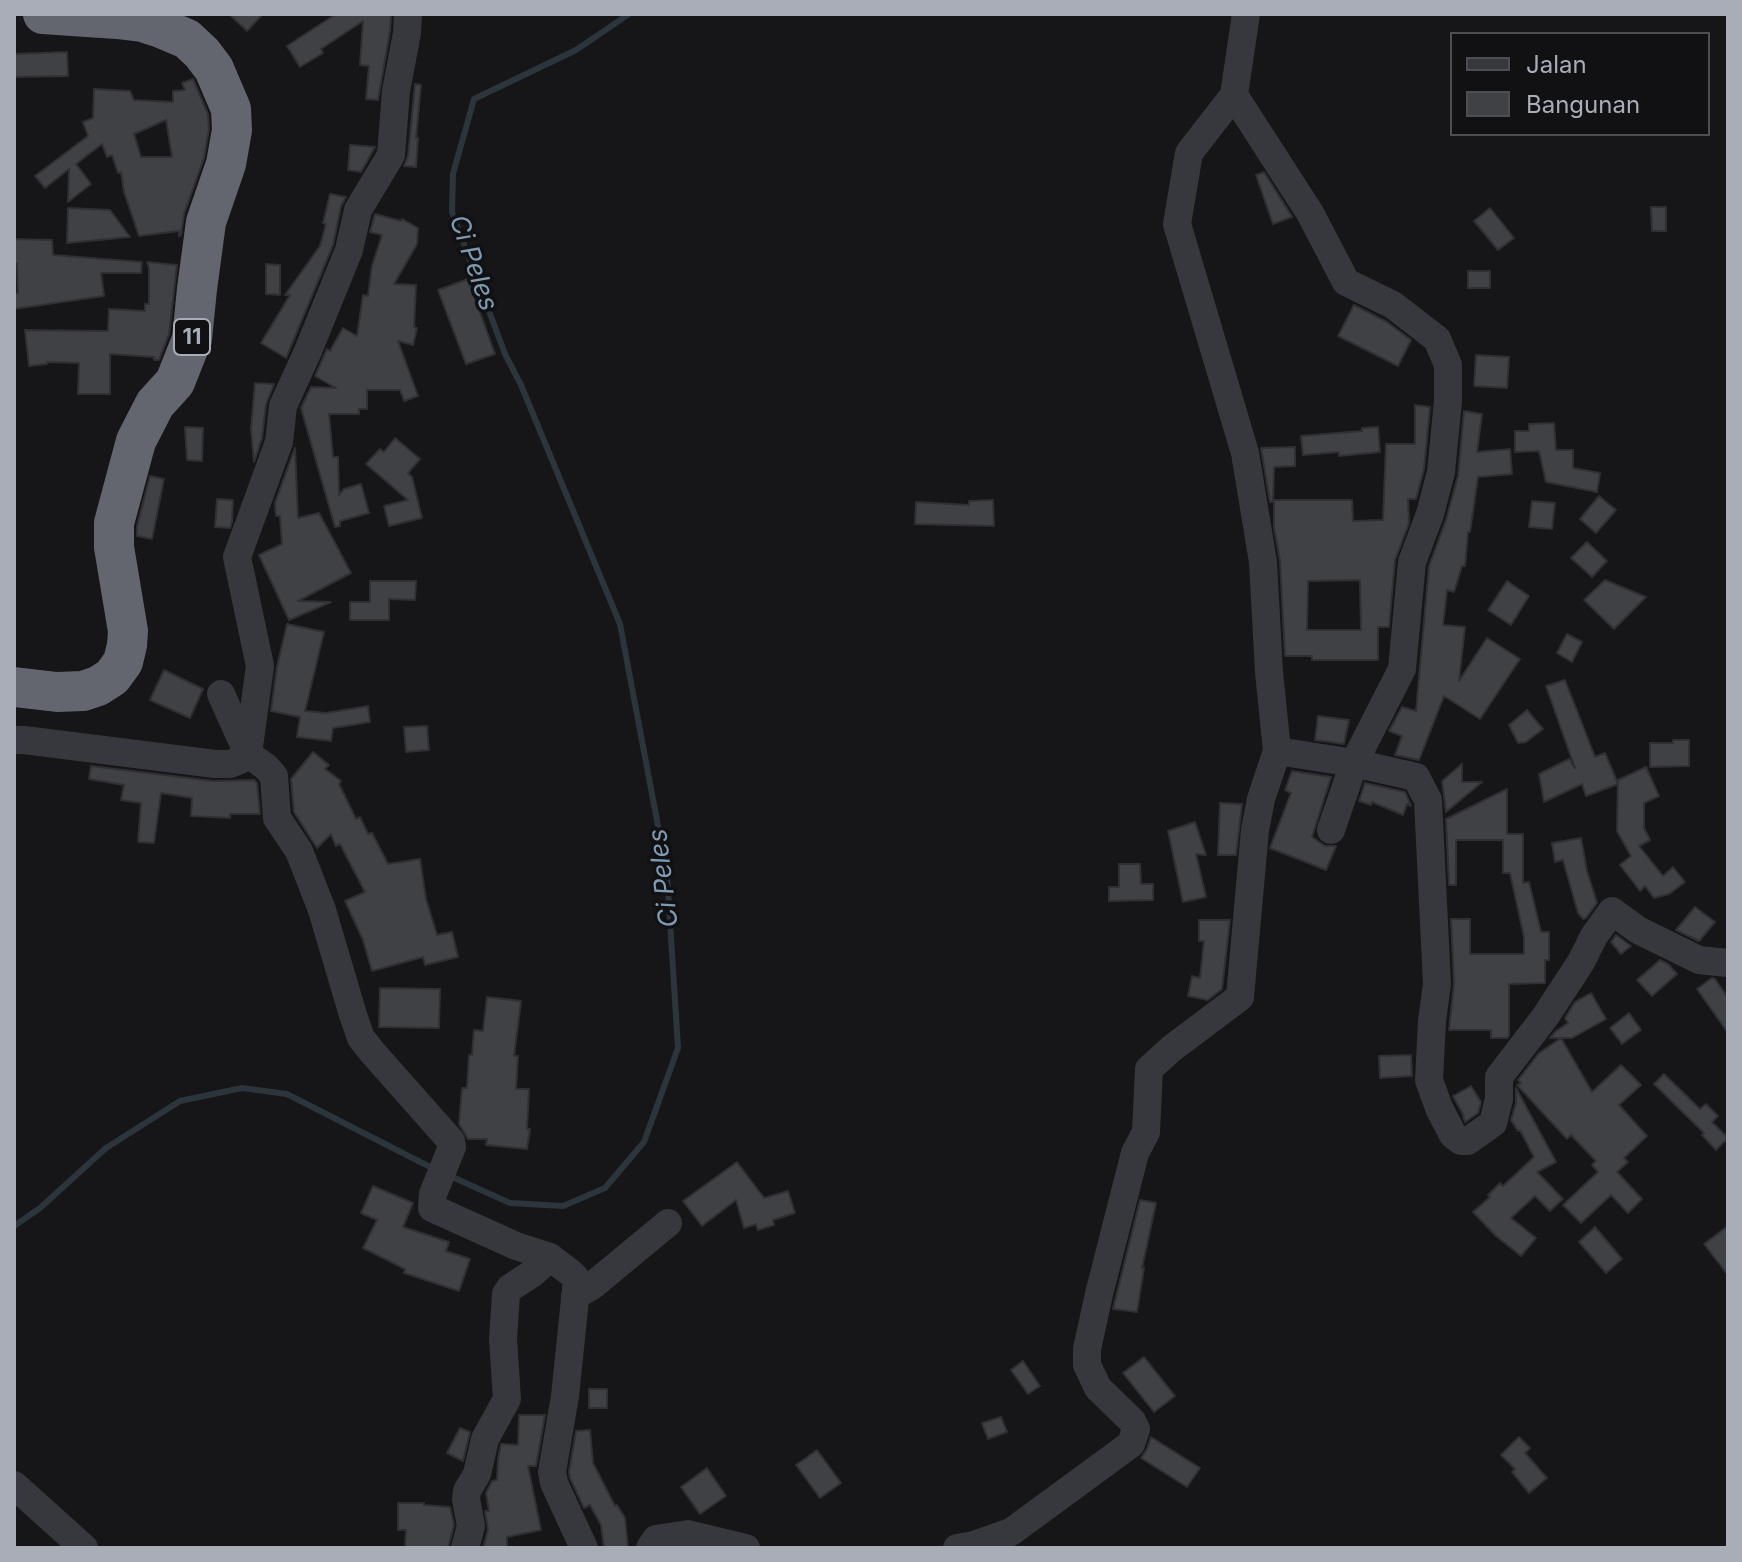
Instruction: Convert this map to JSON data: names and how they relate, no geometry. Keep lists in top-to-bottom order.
{
  "streets": {
    "highway": ["11"]
  },
  "water": ["Ci Peles"],
  "legend": ["Jalan", "Bangunan"]
}
